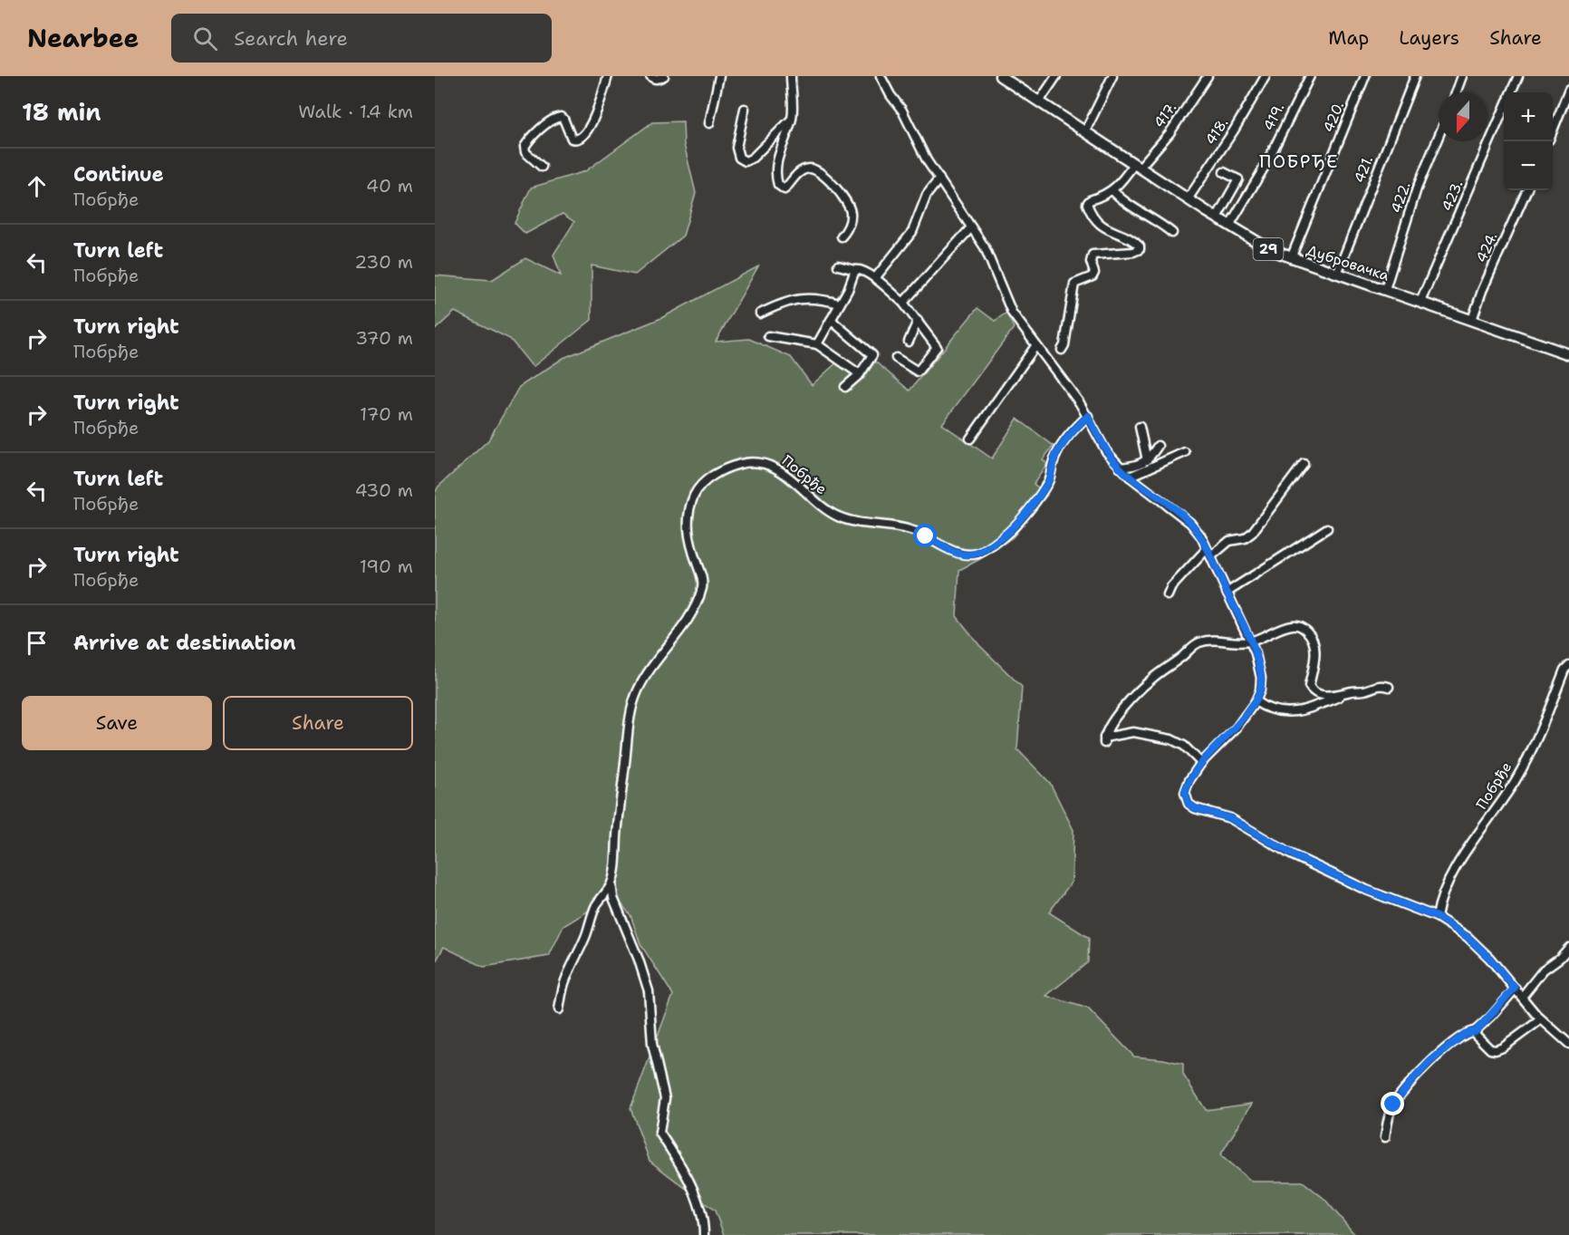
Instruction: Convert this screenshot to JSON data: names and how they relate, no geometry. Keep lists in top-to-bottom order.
{
  "streets": {
    "main road": ["29", "Дубровачка"],
    "street": [
      "417.",
      "419.",
      "420.",
      "418.",
      "421.",
      "423.",
      "422.",
      "424.",
      "Побрђе"
    ]
  },
  "crossings": [
    ["417.", "Дубровачка"],
    ["419.", "Дубровачка"],
    ["420.", "Дубровачка"],
    ["418.", "Дубровачка"],
    ["421.", "Дубровачка"],
    ["423.", "Дубровачка"],
    ["422.", "Дубровачка"],
    ["424.", "Дубровачка"]
  ],
  "districts": ["ПОБРЂЕ"],
  "north": "bottom",
  "page": {
    "header": "Nearbee",
    "search": "Search here",
    "nav": ["Map", "Layers", "Share"],
    "heading": ["18 min", "Walk · 1.4 km"],
    "map_buttons": ["+", "−"],
    "list": [
      ["Continue", "Побрђе", "40 m"],
      ["Turn left", "Побрђе", "230 m"],
      ["Turn right", "Побрђе", "370 m"],
      ["Turn right", "Побрђе", "170 m"],
      ["Turn left", "Побрђе", "430 m"],
      ["Turn right", "Побрђе", "190 m"],
      "Arrive at destination"
    ],
    "buttons": ["Save", "Share"]
  }
}
